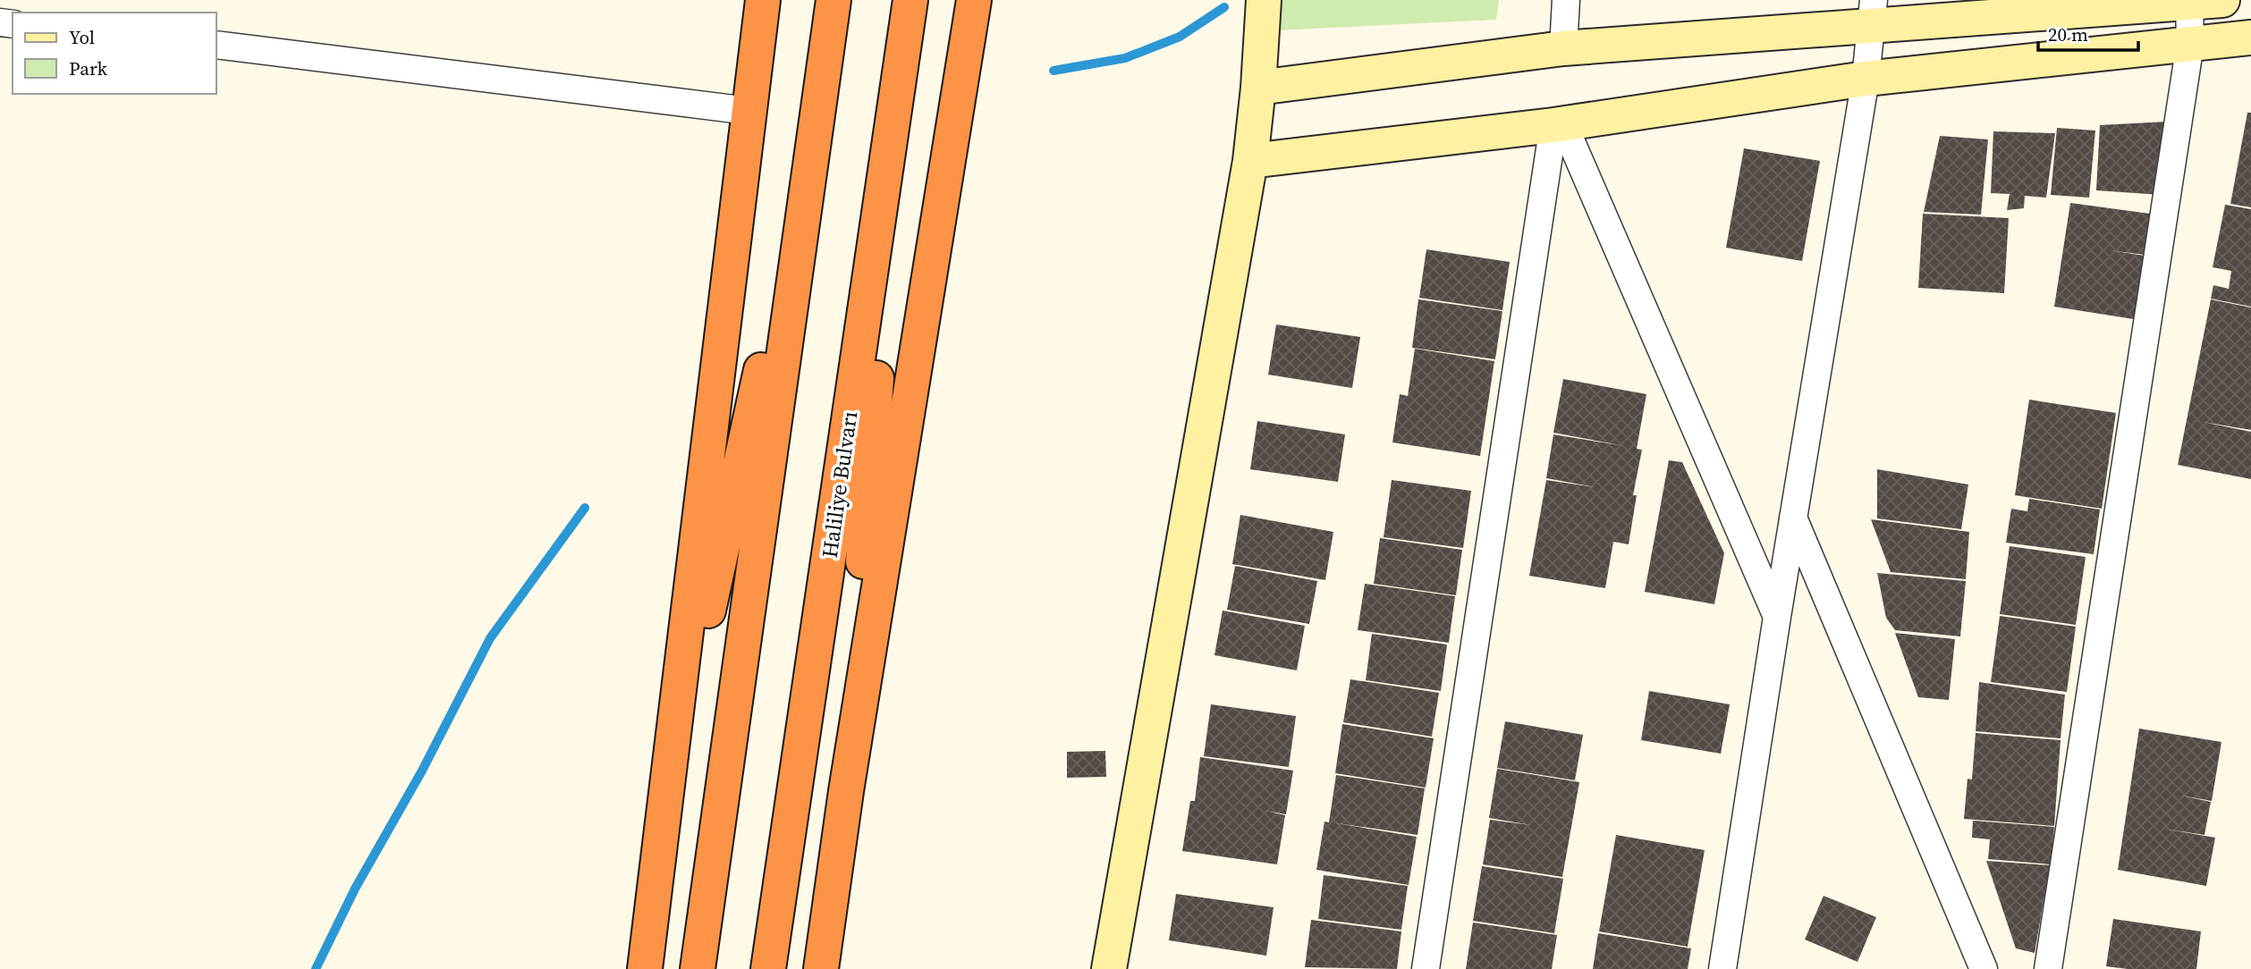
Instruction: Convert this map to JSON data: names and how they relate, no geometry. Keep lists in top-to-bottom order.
{
  "streets": {
    "highway": ["Haliliye Bulvarı"]
  },
  "legend": ["Yol", "Park"],
  "scale_bar": "20 m"
}
